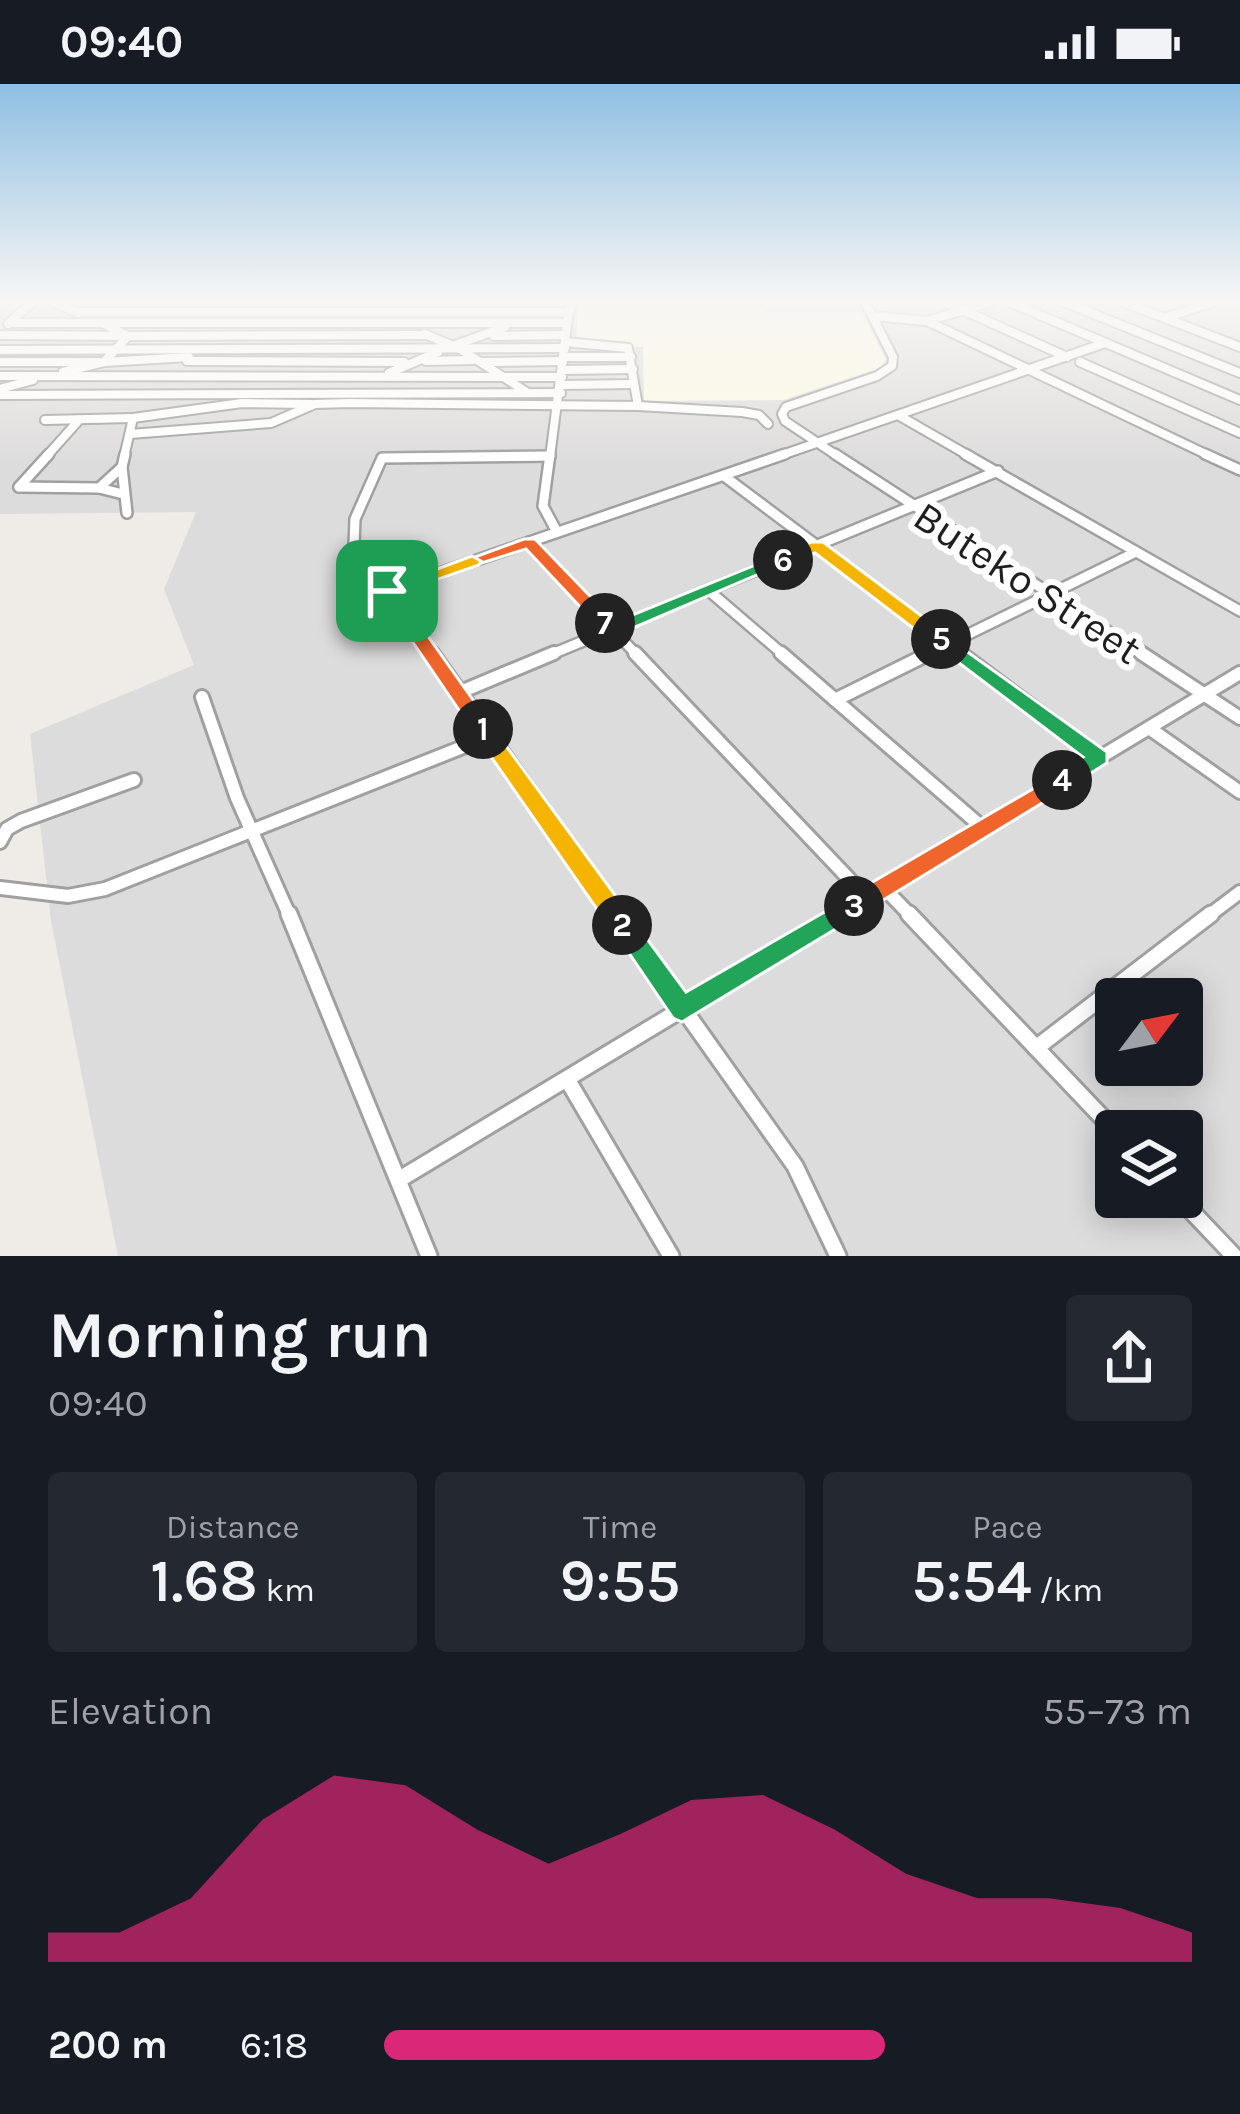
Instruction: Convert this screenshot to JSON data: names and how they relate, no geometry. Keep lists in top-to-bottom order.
{
  "streets": {
    "street": ["Buteko Street"]
  },
  "north": "top right",
  "page": {
    "status": "09:40",
    "pins": [
      "6",
      "7",
      "5",
      "1",
      "4",
      "3",
      "2"
    ],
    "heading": ["Morning run", "09:40"],
    "stats": [
      ["Distance", "1.68 km"],
      ["Time", "9:55"],
      ["Pace", "5:54 /km"]
    ],
    "chart": ["Elevation", "55–73 m"],
    "list": [
      {
        "name": "200 m",
        "note": "6:18"
      }
    ]
  }
}
